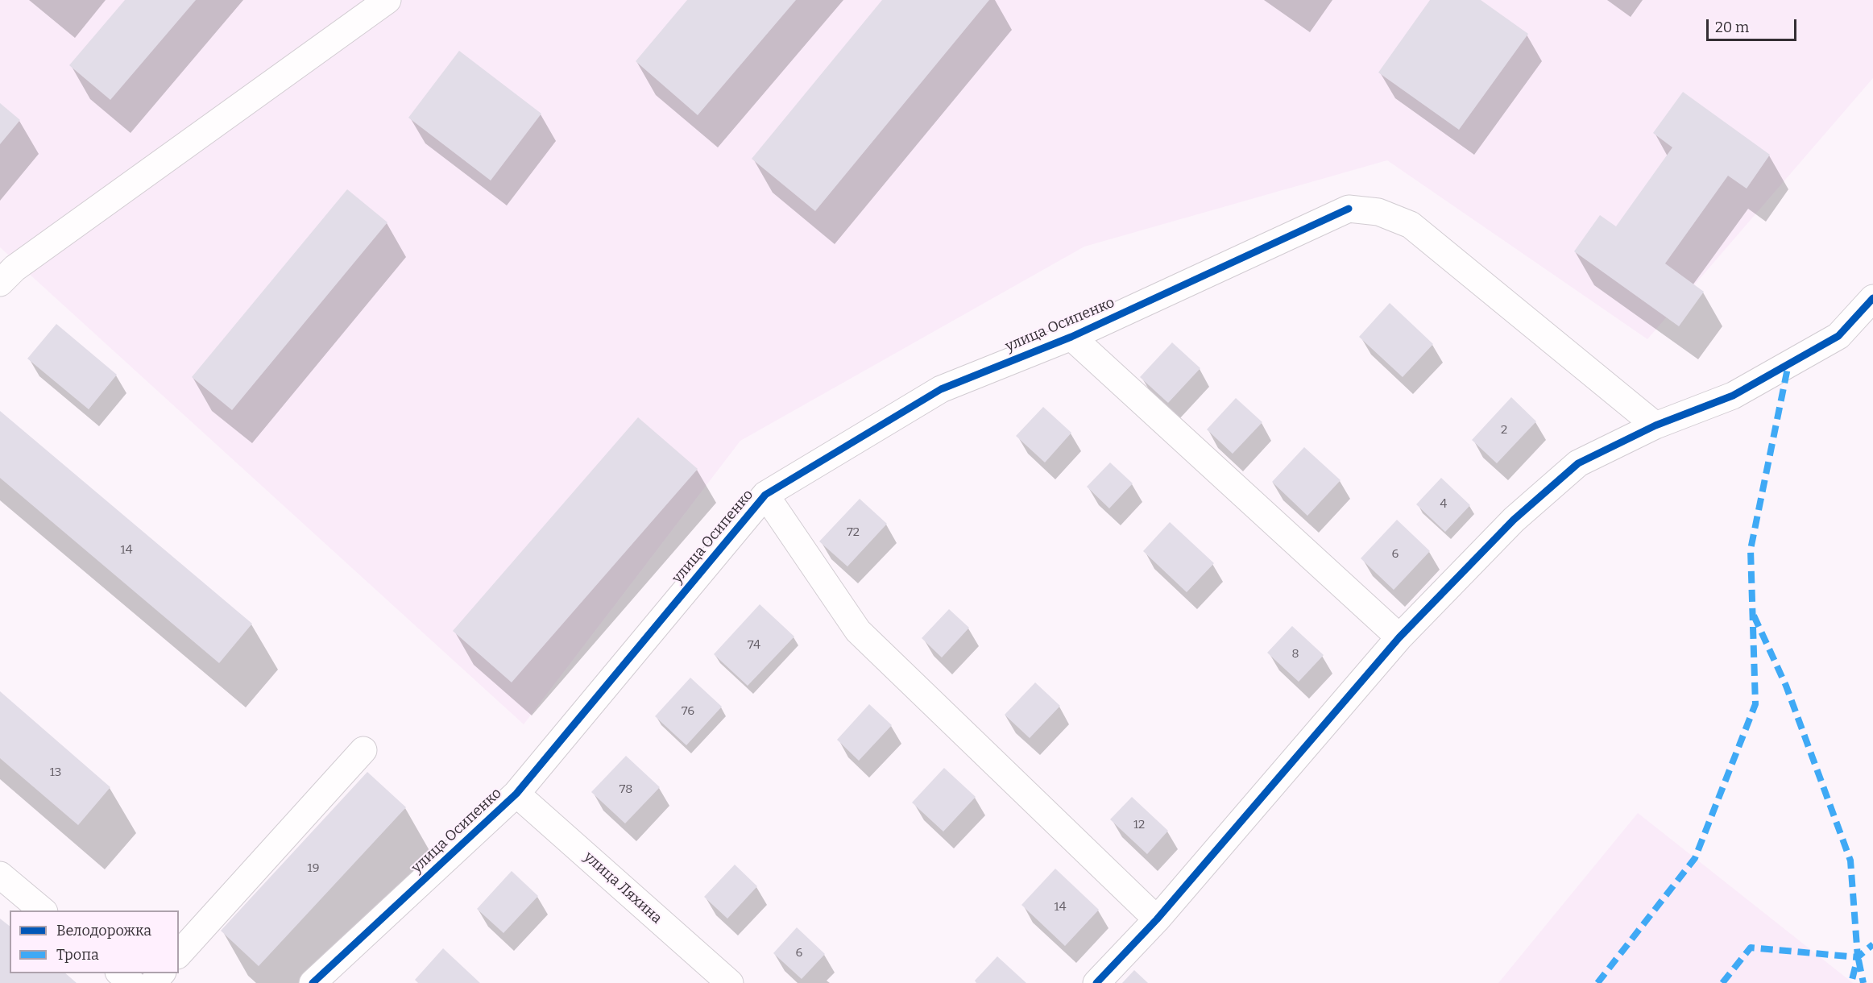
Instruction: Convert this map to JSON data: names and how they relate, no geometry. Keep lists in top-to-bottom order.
{
  "streets": {
    "street": ["улица Осипенко", "улица Ляхина"]
  },
  "crossings": [
    ["улица Осипенко", "улица Ляхина"]
  ],
  "house_numbers": [
    "2",
    "4",
    "72",
    "14",
    "6",
    "74",
    "8",
    "76",
    "13",
    "78",
    "12",
    "19",
    "14",
    "6"
  ],
  "legend": ["Велодорожка", "Тропа"],
  "scale_bar": "20 m"
}
